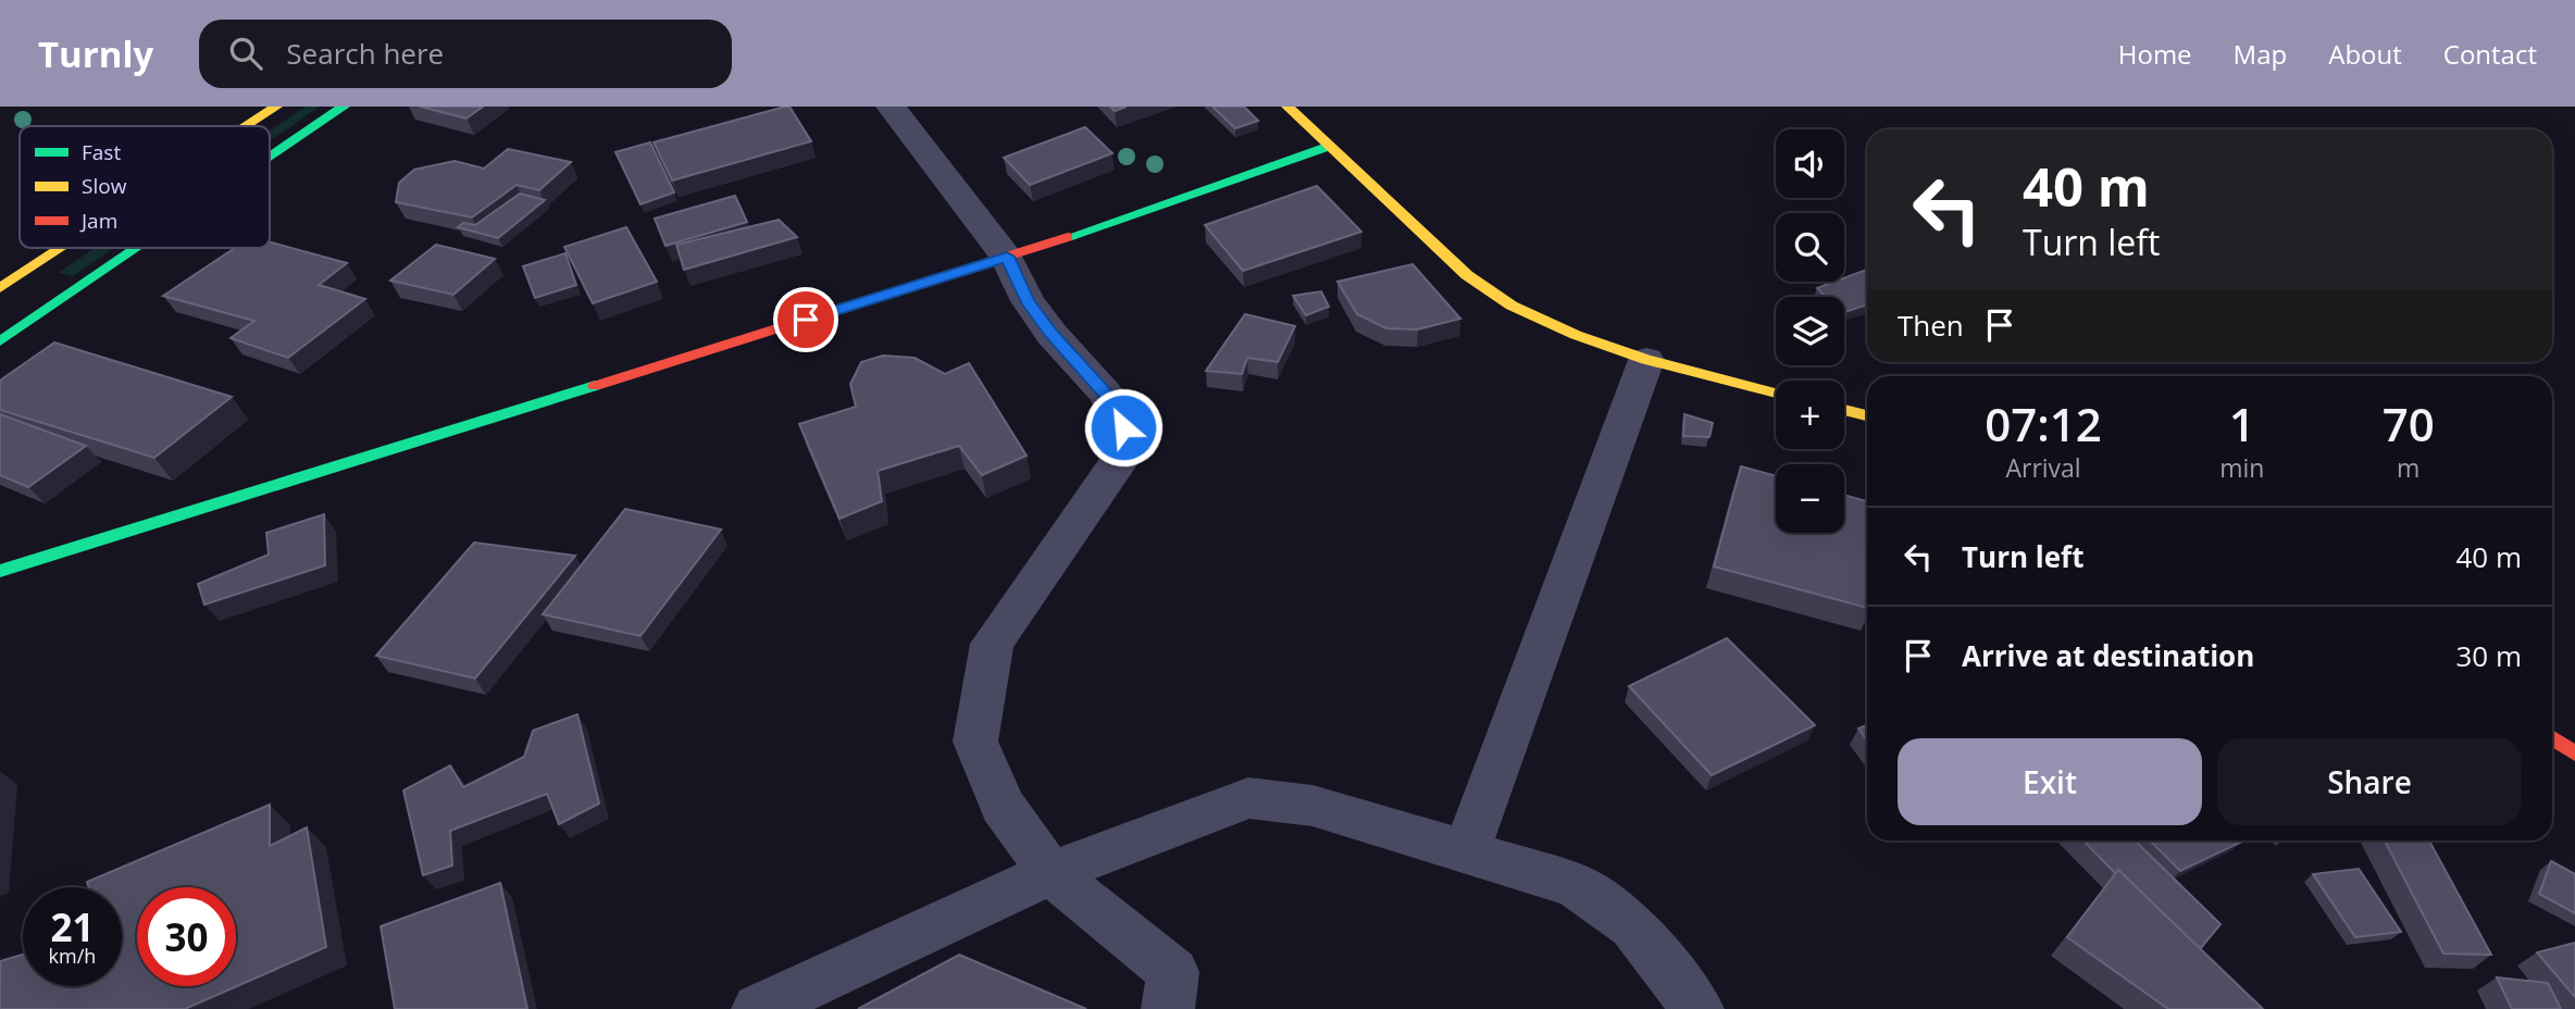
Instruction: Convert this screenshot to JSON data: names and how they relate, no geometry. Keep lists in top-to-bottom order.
{
  "legend": ["Fast", "Slow", "Jam"],
  "page": {
    "header": "Turnly",
    "search": "Search here",
    "nav": [
      "Home",
      "Map",
      "About",
      "Contact"
    ],
    "map_buttons": ["+", "−"],
    "turn": ["40 m", "Turn left"],
    "then": "Then",
    "eta": [
      "07:12",
      "Arrival",
      "1",
      "min",
      "70",
      "m"
    ],
    "list": [
      {
        "name": "Turn left",
        "value": "40 m"
      },
      {
        "name": "Arrive at destination",
        "value": "30 m"
      }
    ],
    "buttons": ["Exit", "Share"],
    "speed": "21 km/h",
    "limit": "30"
  }
}
